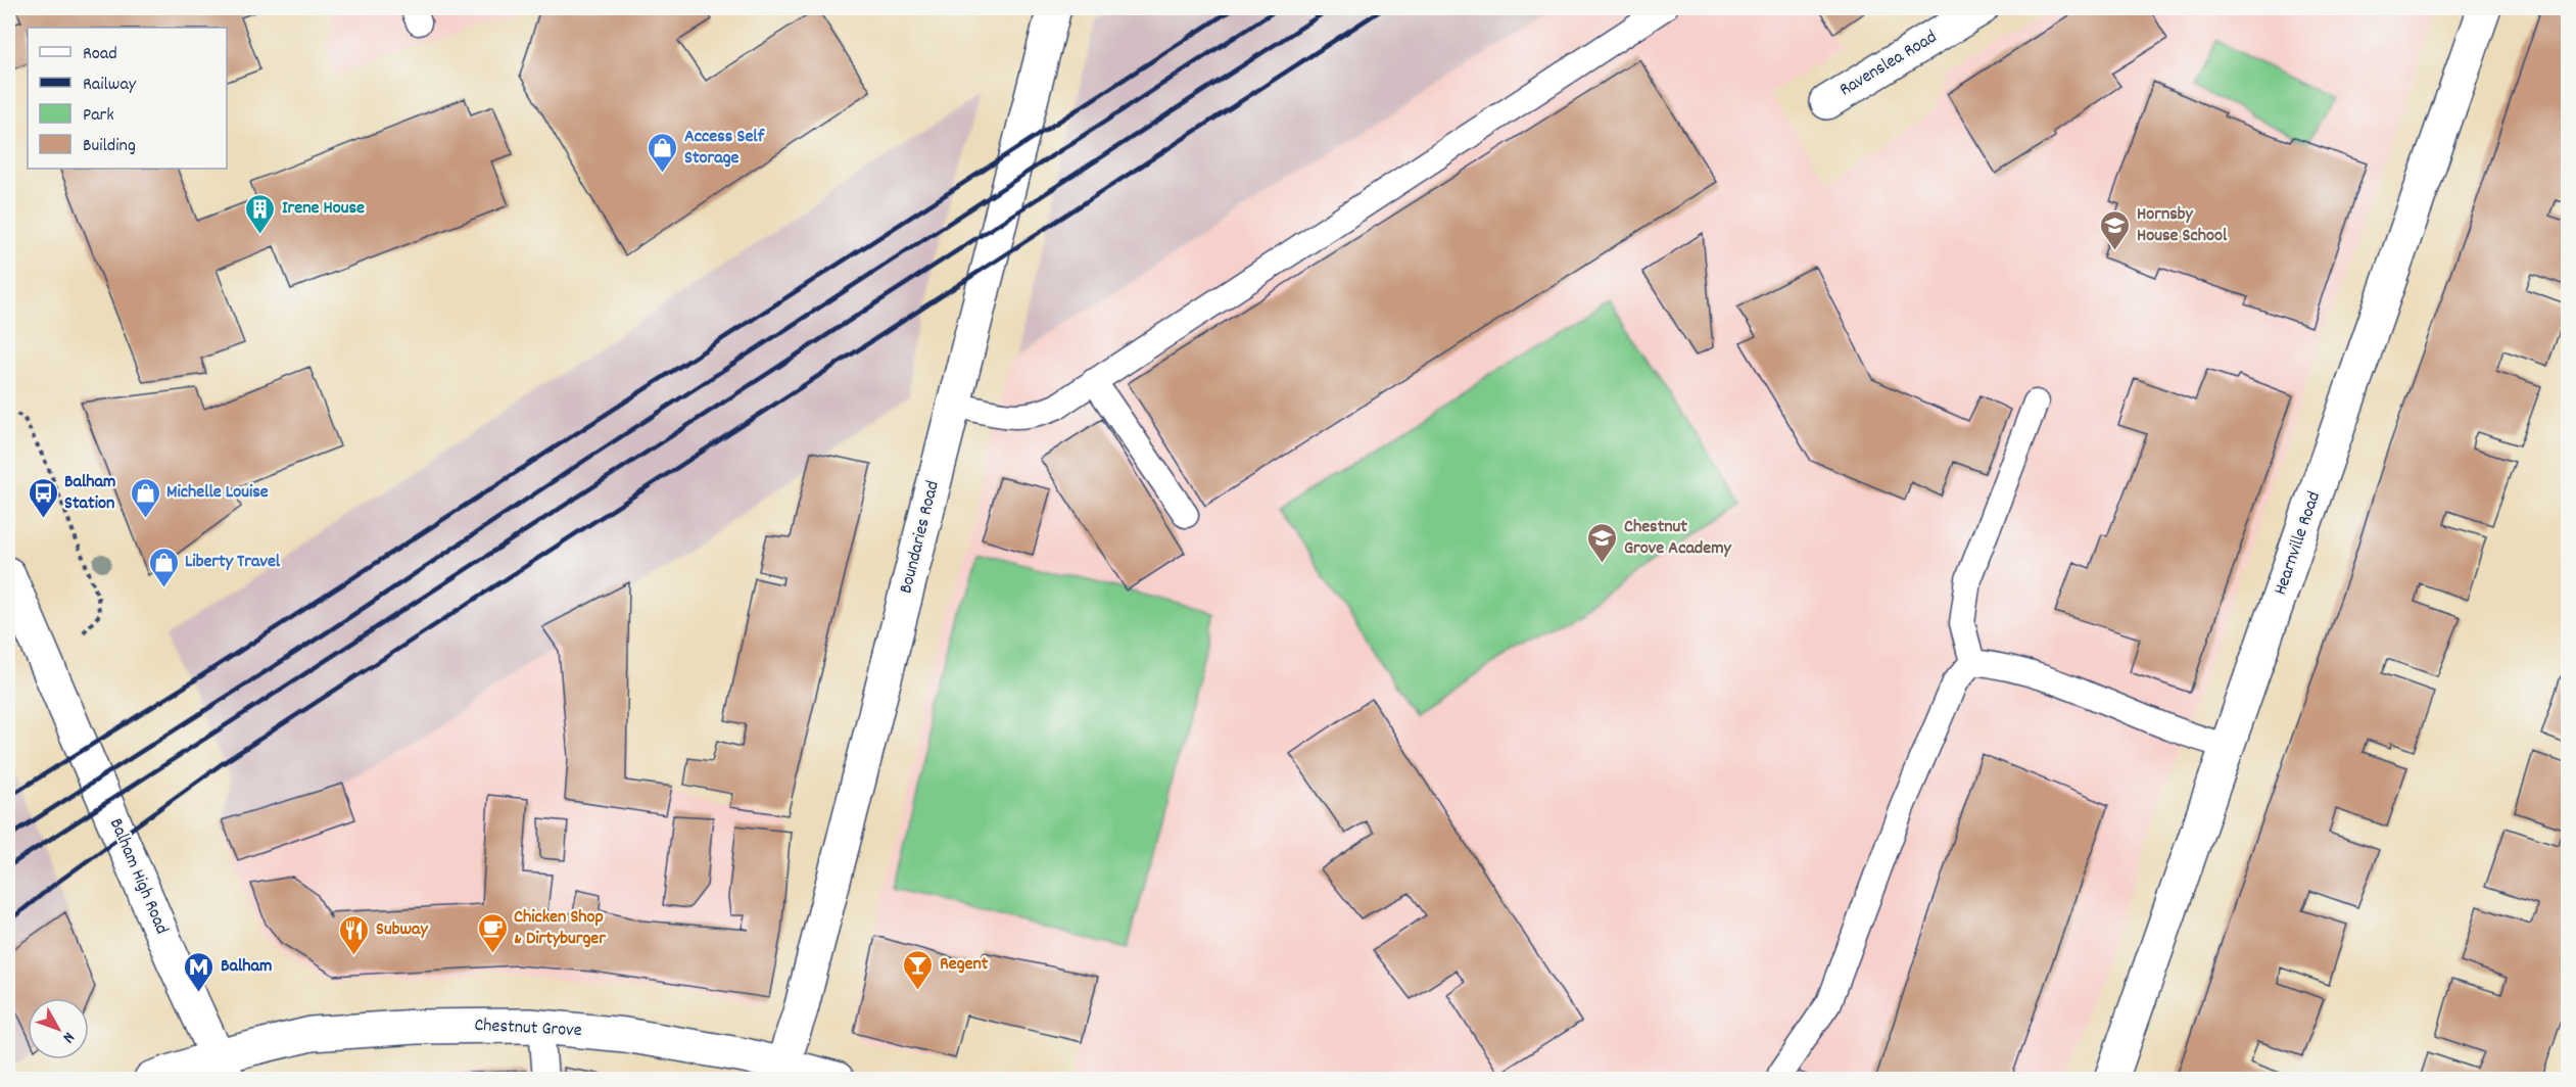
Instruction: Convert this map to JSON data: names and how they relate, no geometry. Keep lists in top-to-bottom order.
{
  "streets": {
    "main road": [
      "Ravenslea Road",
      "Boundaries Road",
      "Hearnville Road",
      "Balham High Road",
      "Chestnut Grove"
    ]
  },
  "crossings": [
    ["Boundaries Road", "Chestnut Grove"],
    ["Balham High Road", "Chestnut Grove"]
  ],
  "places": {
    "shop": ["Access Self Storage", "Michelle Louise", "Liberty Travel"],
    "building": ["Irene House"],
    "school or university": ["Hornsby House School", "Chestnut Grove Academy"],
    "bus stop": ["Balham Station"],
    "cafe": ["Chicken Shop & Dirtyburger"],
    "restaurant": ["Subway"],
    "bar": ["Regent"],
    "metro station": ["Balham"]
  },
  "legend": [
    "Road",
    "Railway",
    "Park",
    "Building"
  ],
  "north": "bottom right"
}
